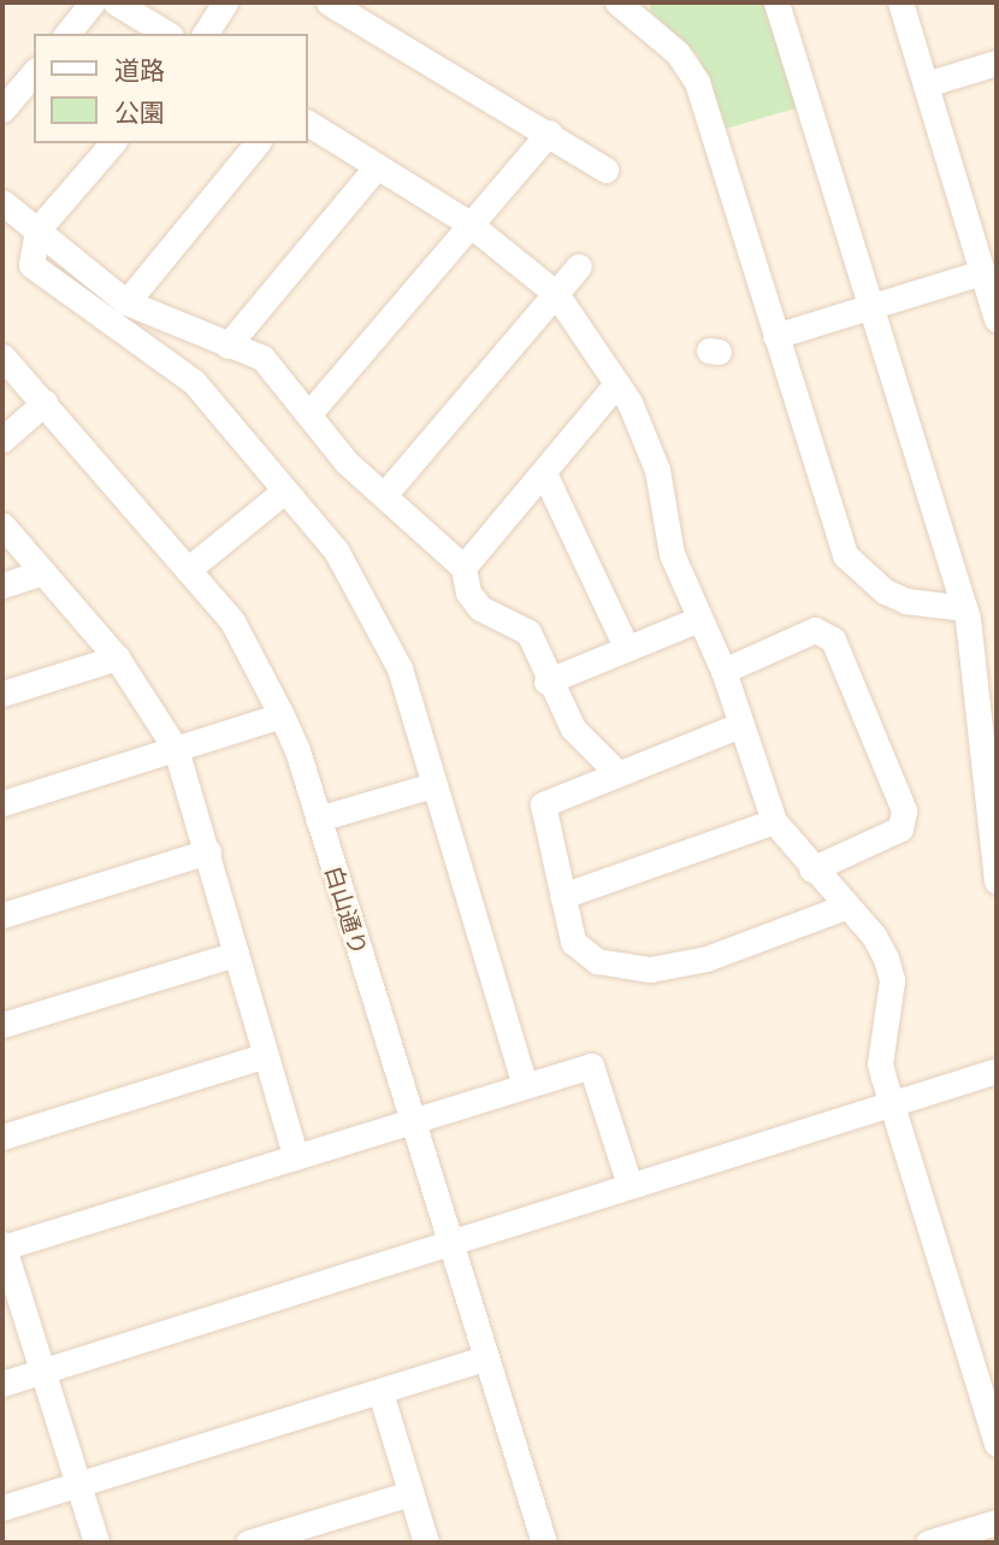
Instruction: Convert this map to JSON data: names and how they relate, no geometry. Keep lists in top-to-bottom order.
{
  "streets": {
    "street": ["白山通り"]
  },
  "legend": ["道路", "公園"]
}
